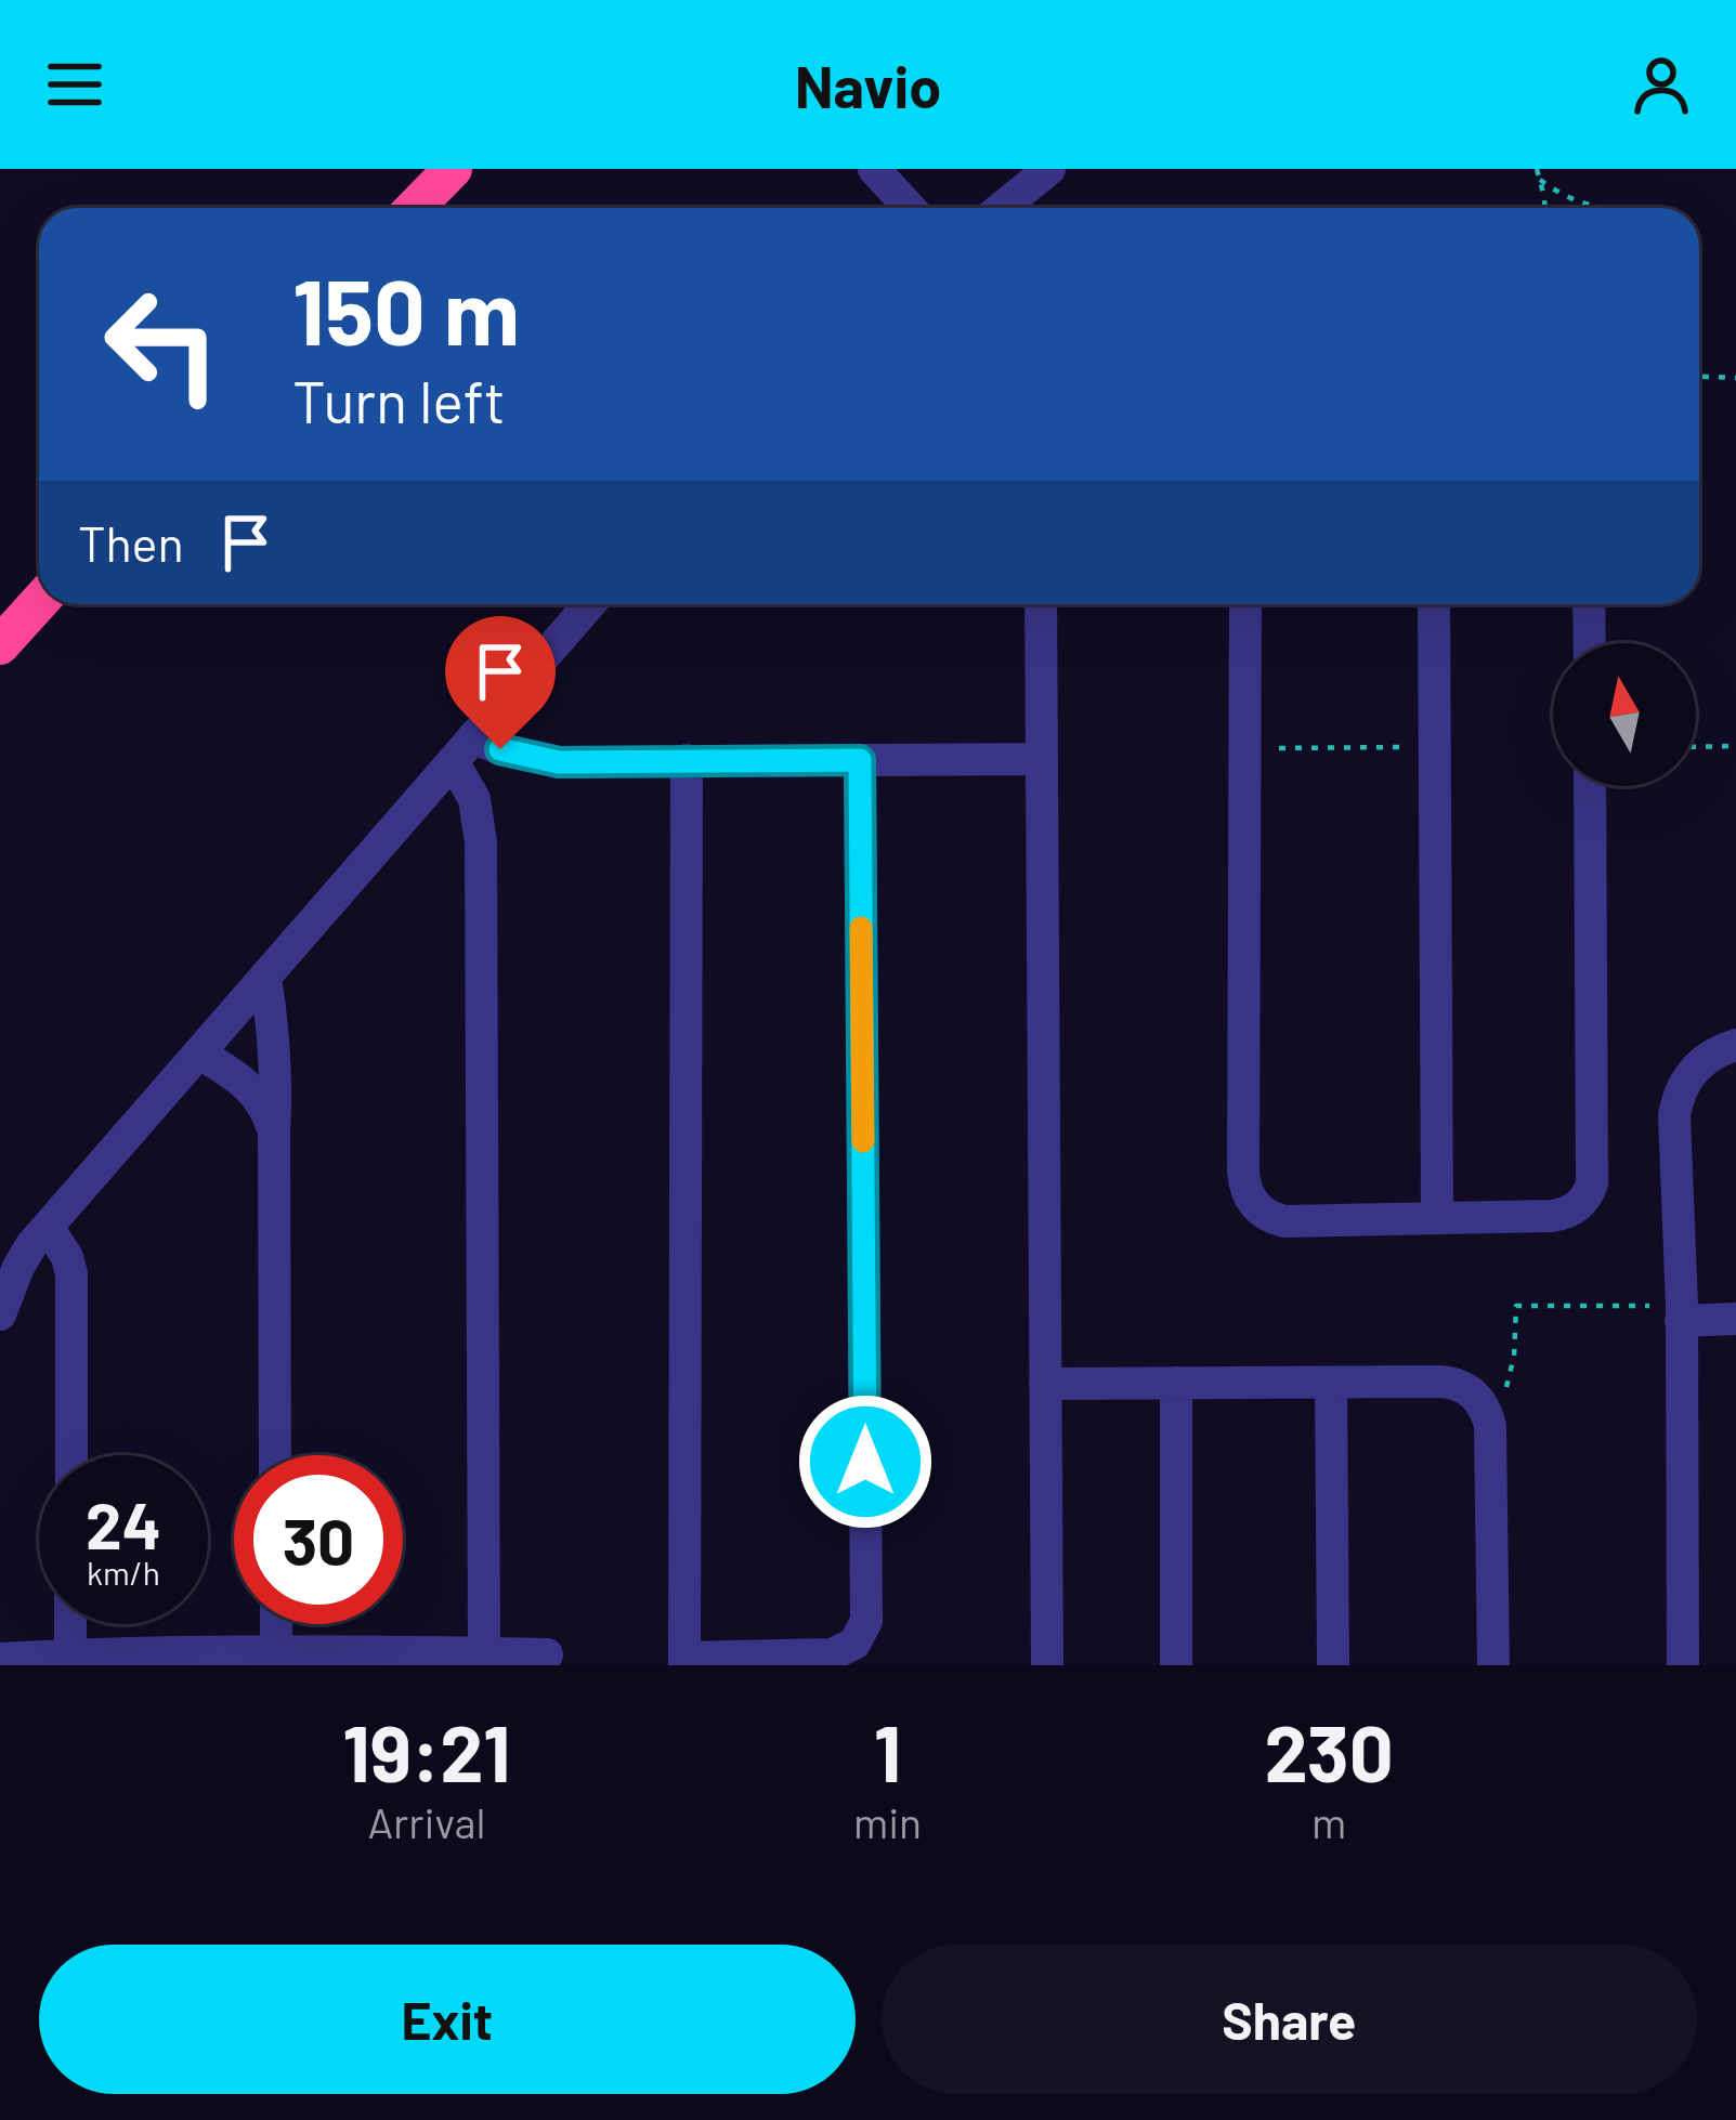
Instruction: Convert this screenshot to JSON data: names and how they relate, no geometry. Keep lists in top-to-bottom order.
{
  "north": "top",
  "page": {
    "header": "Navio",
    "turn": ["150 m", "Turn left"],
    "then": "Then",
    "speed": "24 km/h",
    "limit": "30",
    "eta": [
      "19:21",
      "Arrival",
      "1",
      "min",
      "230",
      "m"
    ],
    "buttons": ["Exit", "Share"]
  }
}
